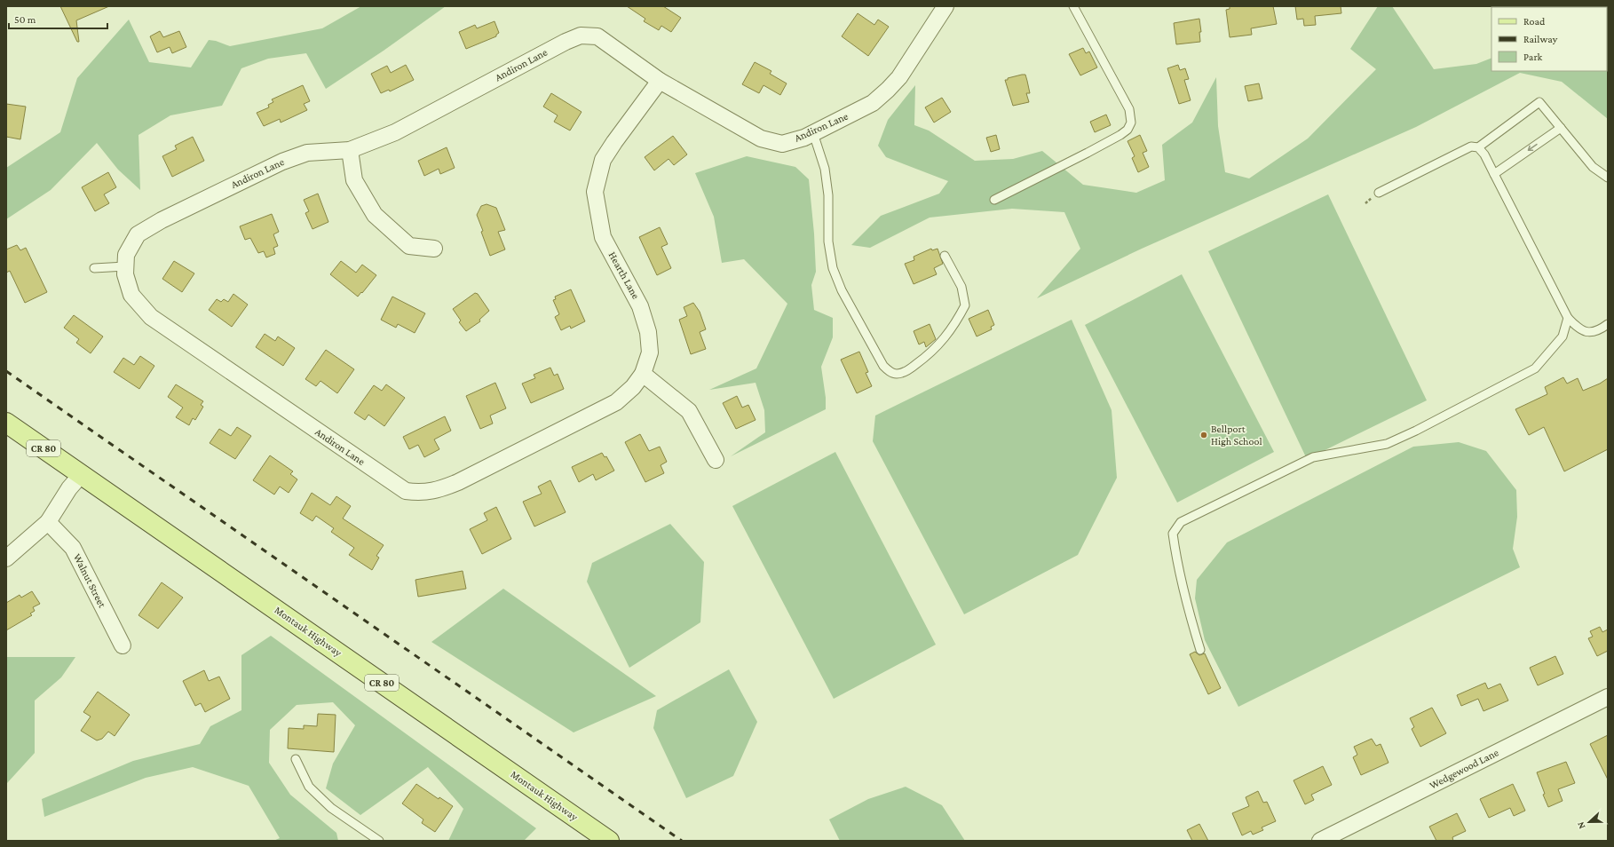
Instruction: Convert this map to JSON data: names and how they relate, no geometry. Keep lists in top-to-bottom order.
{
  "streets": {
    "main road": ["CR 80", "Montauk Highway"],
    "street": [
      "Andiron Lane",
      "Hearth Lane",
      "Walnut Street",
      "Wedgewood Lane"
    ]
  },
  "crossings": [
    ["Andiron Lane", "Hearth Lane"]
  ],
  "places": ["Bellport High School"],
  "legend": ["Road", "Railway", "Park"],
  "scale_bar": "50 m",
  "north": "left"
}
